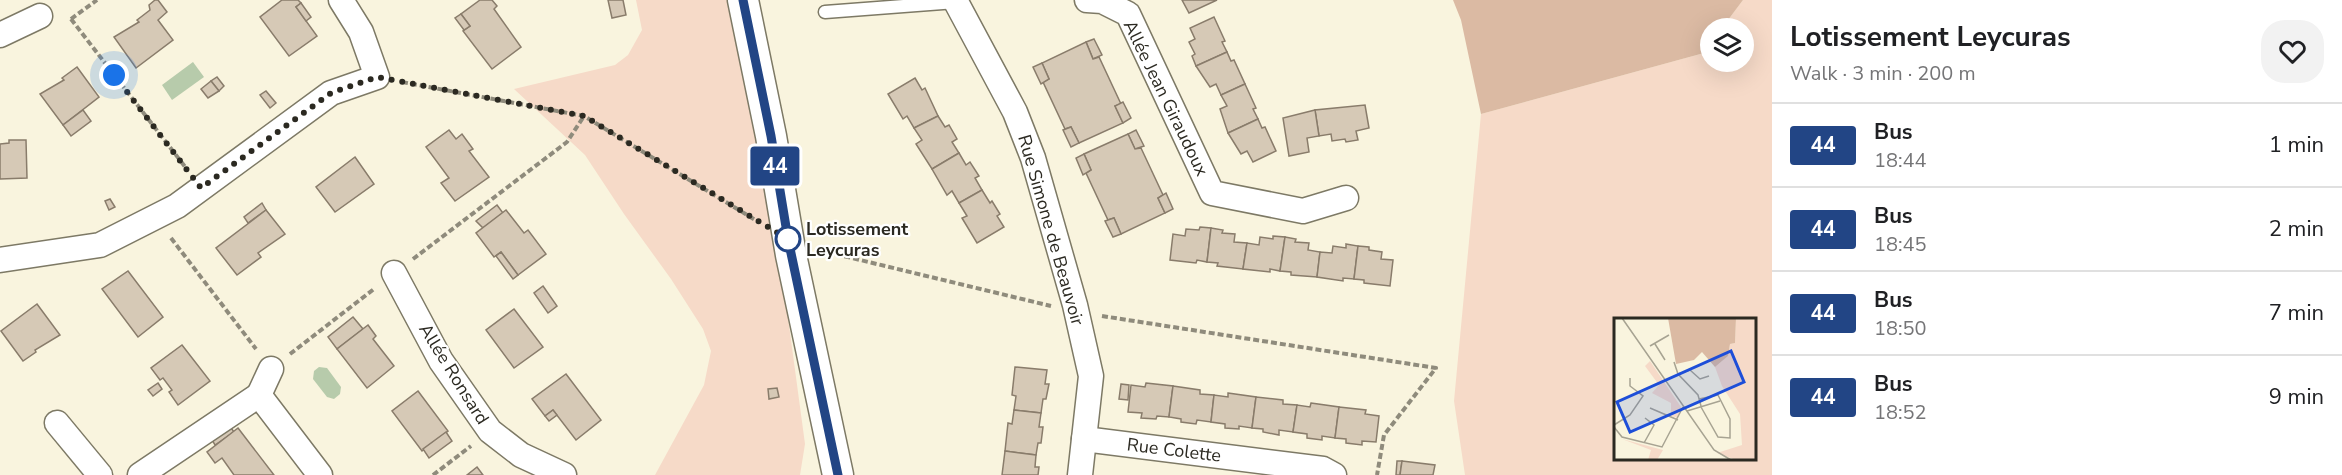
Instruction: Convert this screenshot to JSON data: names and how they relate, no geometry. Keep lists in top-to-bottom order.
{
  "streets": {
    "street": [
      "Allée Jean Giraudoux",
      "Rue Simone de Beauvoir",
      "Allée Ronsard",
      "Rue Colette"
    ]
  },
  "crossings": [
    ["Rue Simone de Beauvoir", "Rue Colette"]
  ],
  "places": ["Lotissement Leycuras"],
  "lines": ["bus line 44"],
  "page": {
    "on_map": "44",
    "heading": ["Lotissement Leycuras", "Walk · 3 min · 200 m"],
    "list": [
      {
        "mark": "44",
        "name": "Bus",
        "note": "18:44",
        "value": "1 min"
      },
      {
        "mark": "44",
        "name": "Bus",
        "note": "18:45",
        "value": "2 min"
      },
      {
        "mark": "44",
        "name": "Bus",
        "note": "18:50",
        "value": "7 min"
      },
      {
        "mark": "44",
        "name": "Bus",
        "note": "18:52",
        "value": "9 min"
      }
    ]
  }
}
